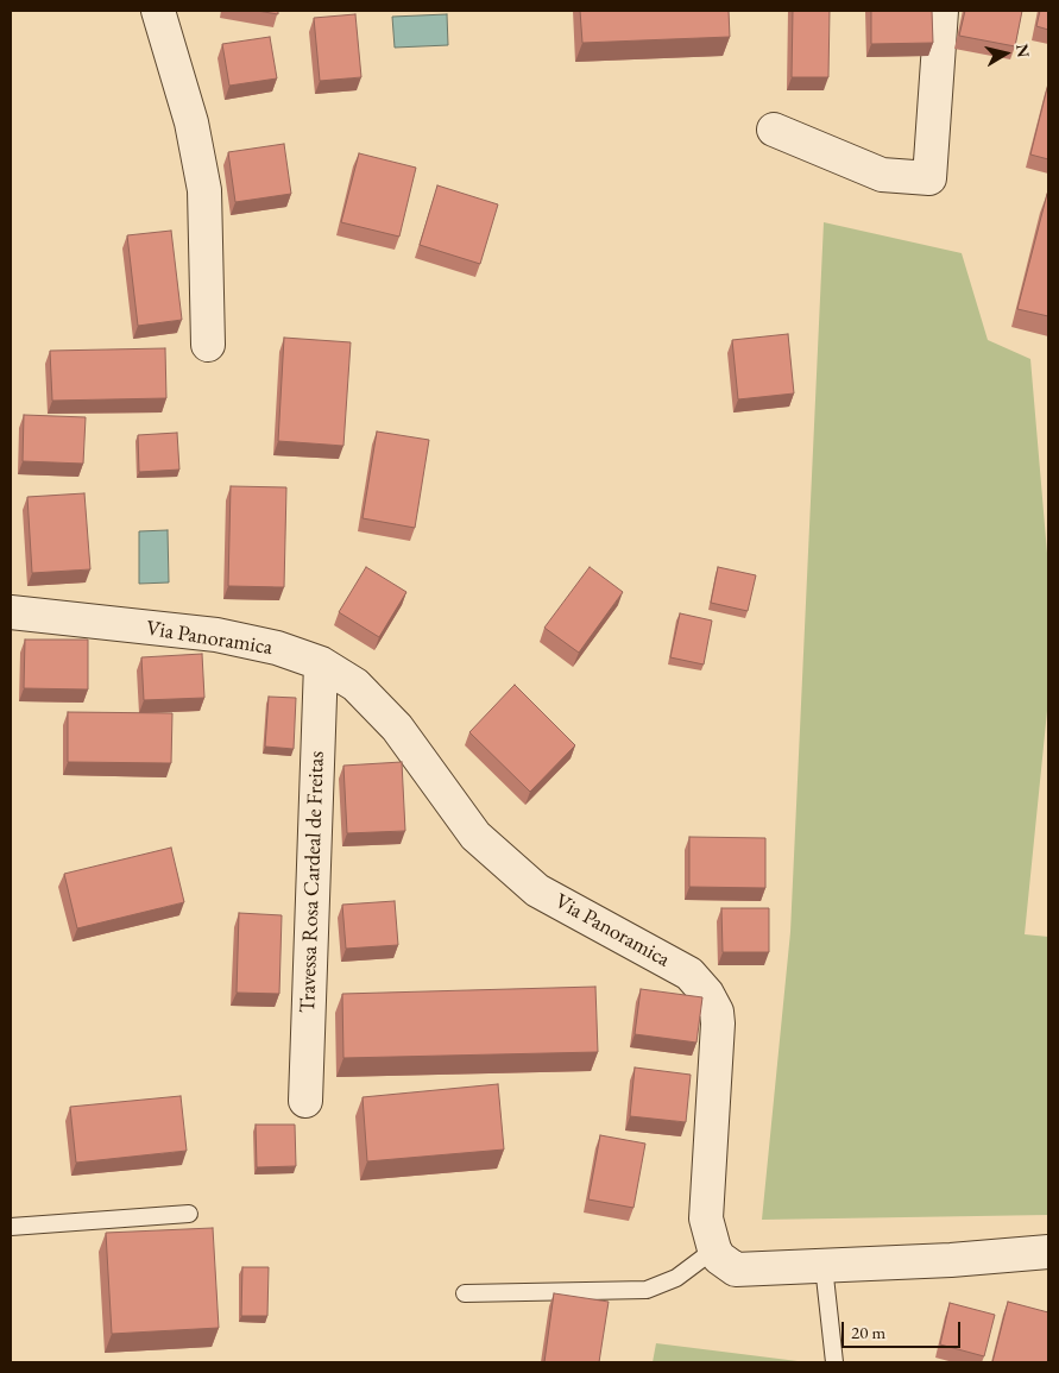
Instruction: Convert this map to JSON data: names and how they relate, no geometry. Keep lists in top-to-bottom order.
{
  "streets": {
    "street": ["Via Panoramica", "Travessa Rosa Cardeal de Freitas"]
  },
  "crossings": [
    ["Via Panoramica", "Travessa Rosa Cardeal de Freitas"]
  ],
  "scale_bar": "20 m",
  "north": "right"
}
